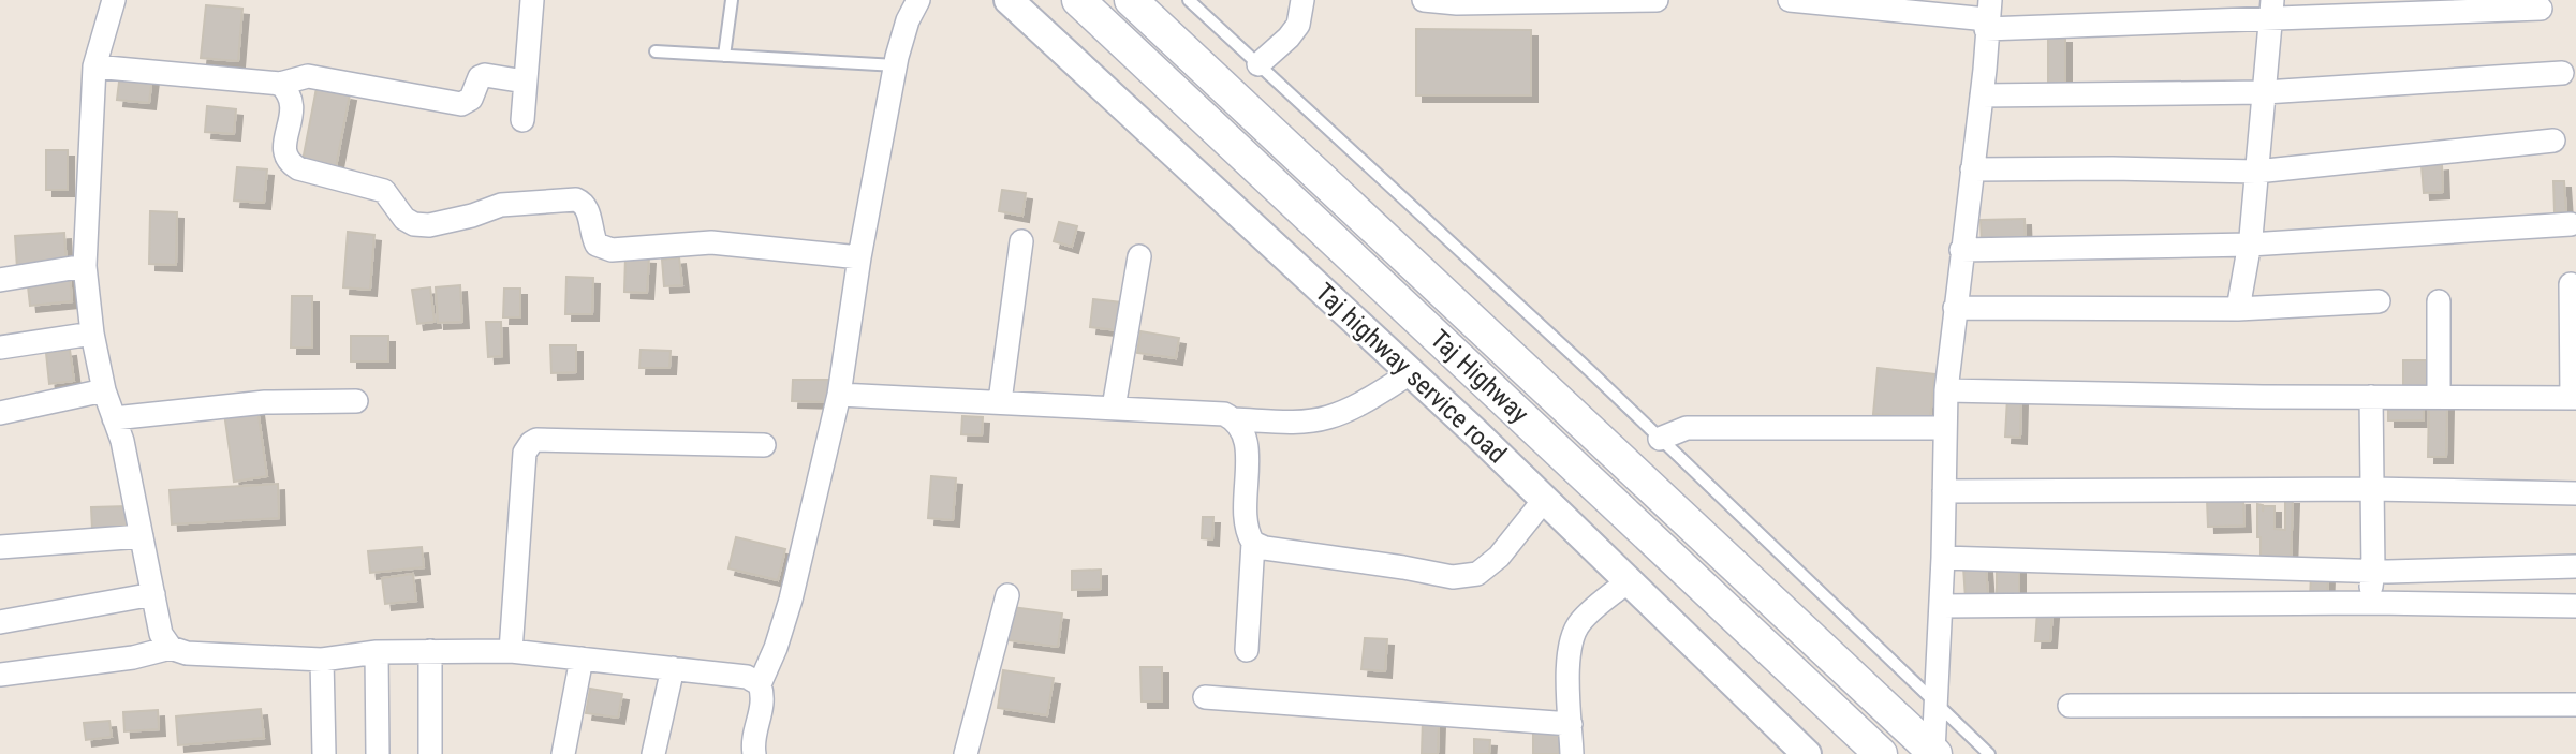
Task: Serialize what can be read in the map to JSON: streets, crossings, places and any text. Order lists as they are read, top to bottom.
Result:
{
  "streets": {
    "main road": ["Taj Highway"],
    "street": ["Taj highway service road"]
  }
}
